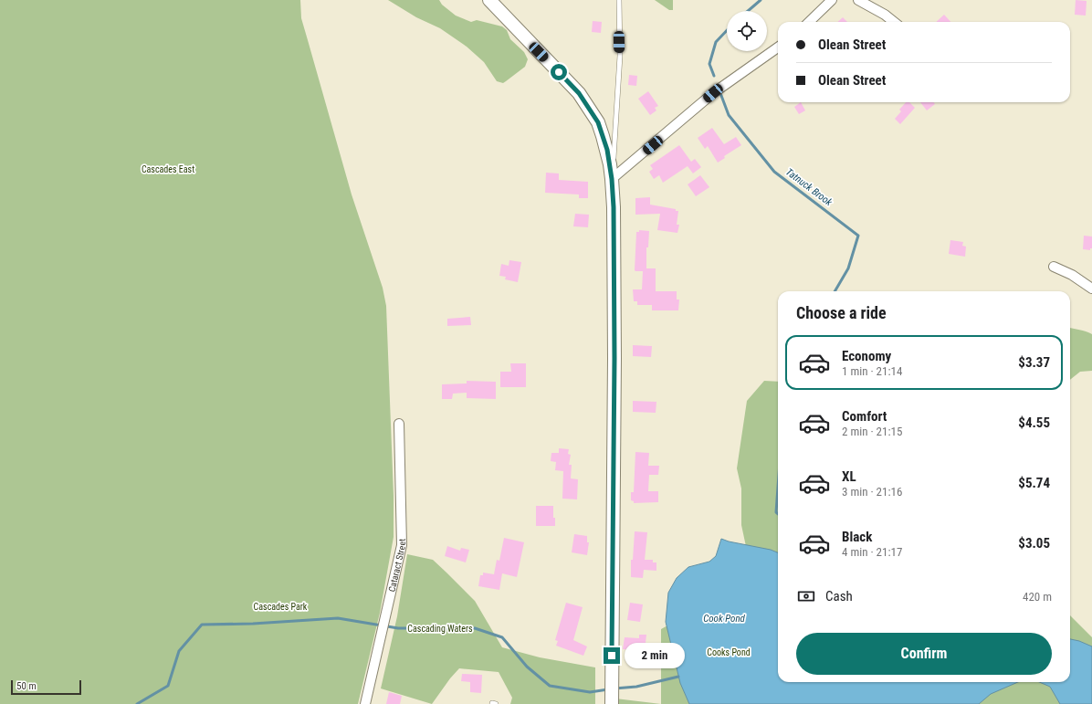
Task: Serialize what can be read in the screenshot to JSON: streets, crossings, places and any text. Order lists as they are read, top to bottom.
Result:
{
  "streets": {
    "street": ["Cataract Street"]
  },
  "water": ["Tatnuck Brook", "Cook Pond"],
  "parks": [
    "Cascades East",
    "Cascades Park",
    "Cascading Waters",
    "Cooks Pond"
  ],
  "scale_bar": "50 m",
  "page": {
    "banner": ["Olean Street", "Olean Street"],
    "heading": "Choose a ride",
    "list": [
      {
        "name": "Economy",
        "note": "1 min · 21:14",
        "value": "$3.37"
      },
      {
        "name": "Comfort",
        "note": "2 min · 21:15",
        "value": "$4.55"
      },
      {
        "name": "XL",
        "note": "3 min · 21:16",
        "value": "$5.74"
      },
      {
        "name": "Black",
        "note": "4 min · 21:17",
        "value": "$3.05"
      }
    ],
    "pay": ["Cash", "420 m"],
    "buttons": "Confirm",
    "bubble": "2 min",
    "scale": "50 m"
  }
}
